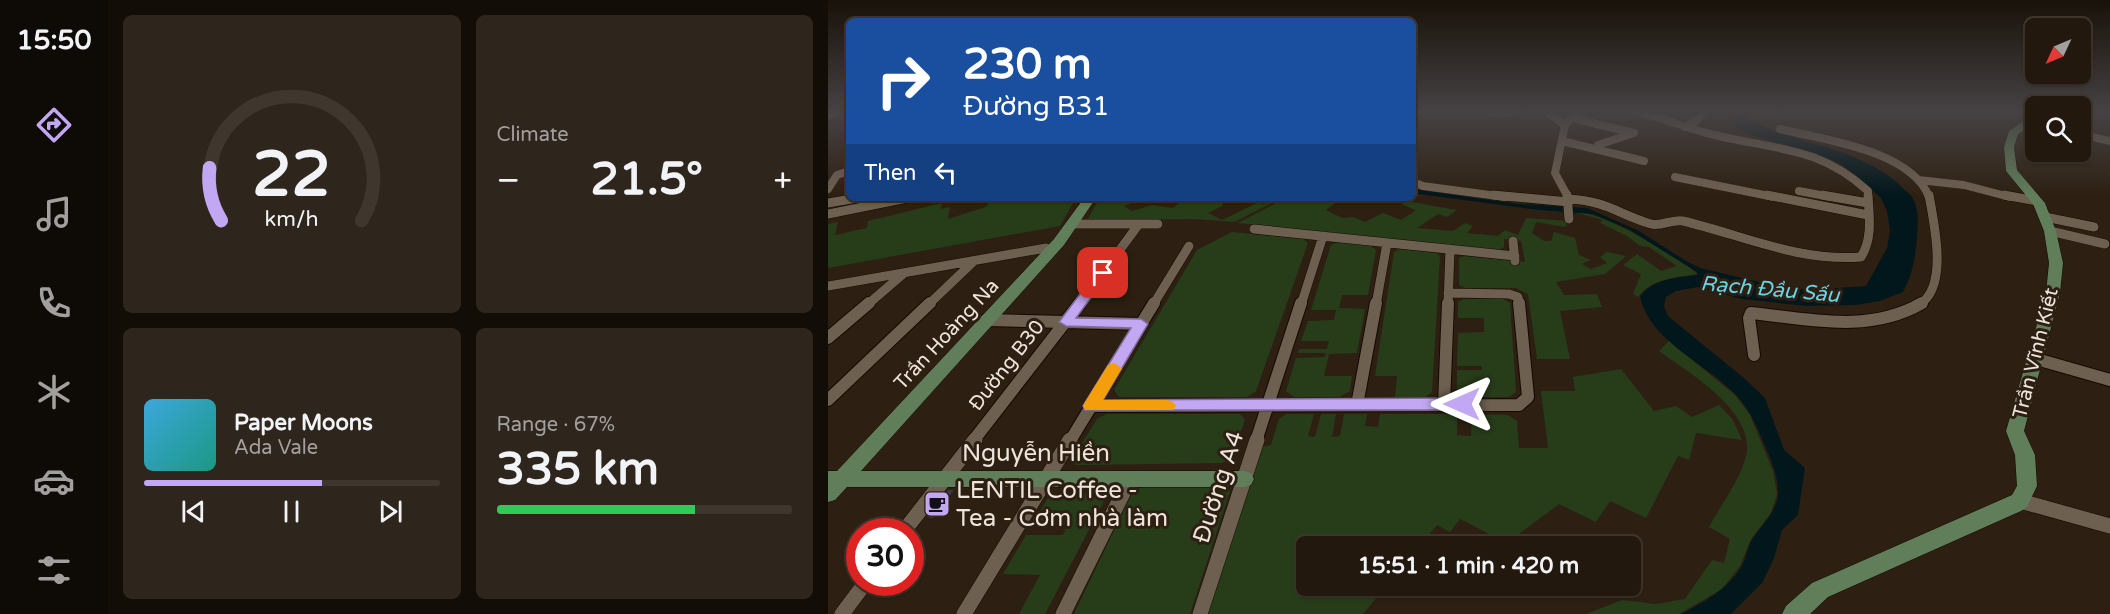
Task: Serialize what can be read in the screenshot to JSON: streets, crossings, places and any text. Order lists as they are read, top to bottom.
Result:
{
  "streets": {
    "street": [
      "Trần Hoàng Na",
      "Trần Vĩnh Kiết",
      "Đường B30",
      "Nguyễn Hiền",
      "Đường A4"
    ]
  },
  "crossings": [
    ["Trần Hoàng Na", "Nguyễn Hiền"],
    ["Đường B30", "Nguyễn Hiền"],
    ["Nguyễn Hiền", "Đường A4"]
  ],
  "water": ["Rạch Đầu Sấu"],
  "places": {
    "cafe": ["LENTIL Coffee - Tea - Cơm nhà làm"]
  },
  "north": "bottom left",
  "page": {
    "tabs": "15:50",
    "tile": [
      "Climate",
      ["Range · 67%", "335 km"]
    ],
    "turn": ["230 m", "Đường B31"],
    "then": "Then",
    "heat": ["−", "21.5°", "+"],
    "song": ["Paper Moons", "Ada Vale"],
    "limit": "30",
    "trip": "15:51 · 1 min · 420 m",
    "gauge": ["22", "km/h"]
  }
}
